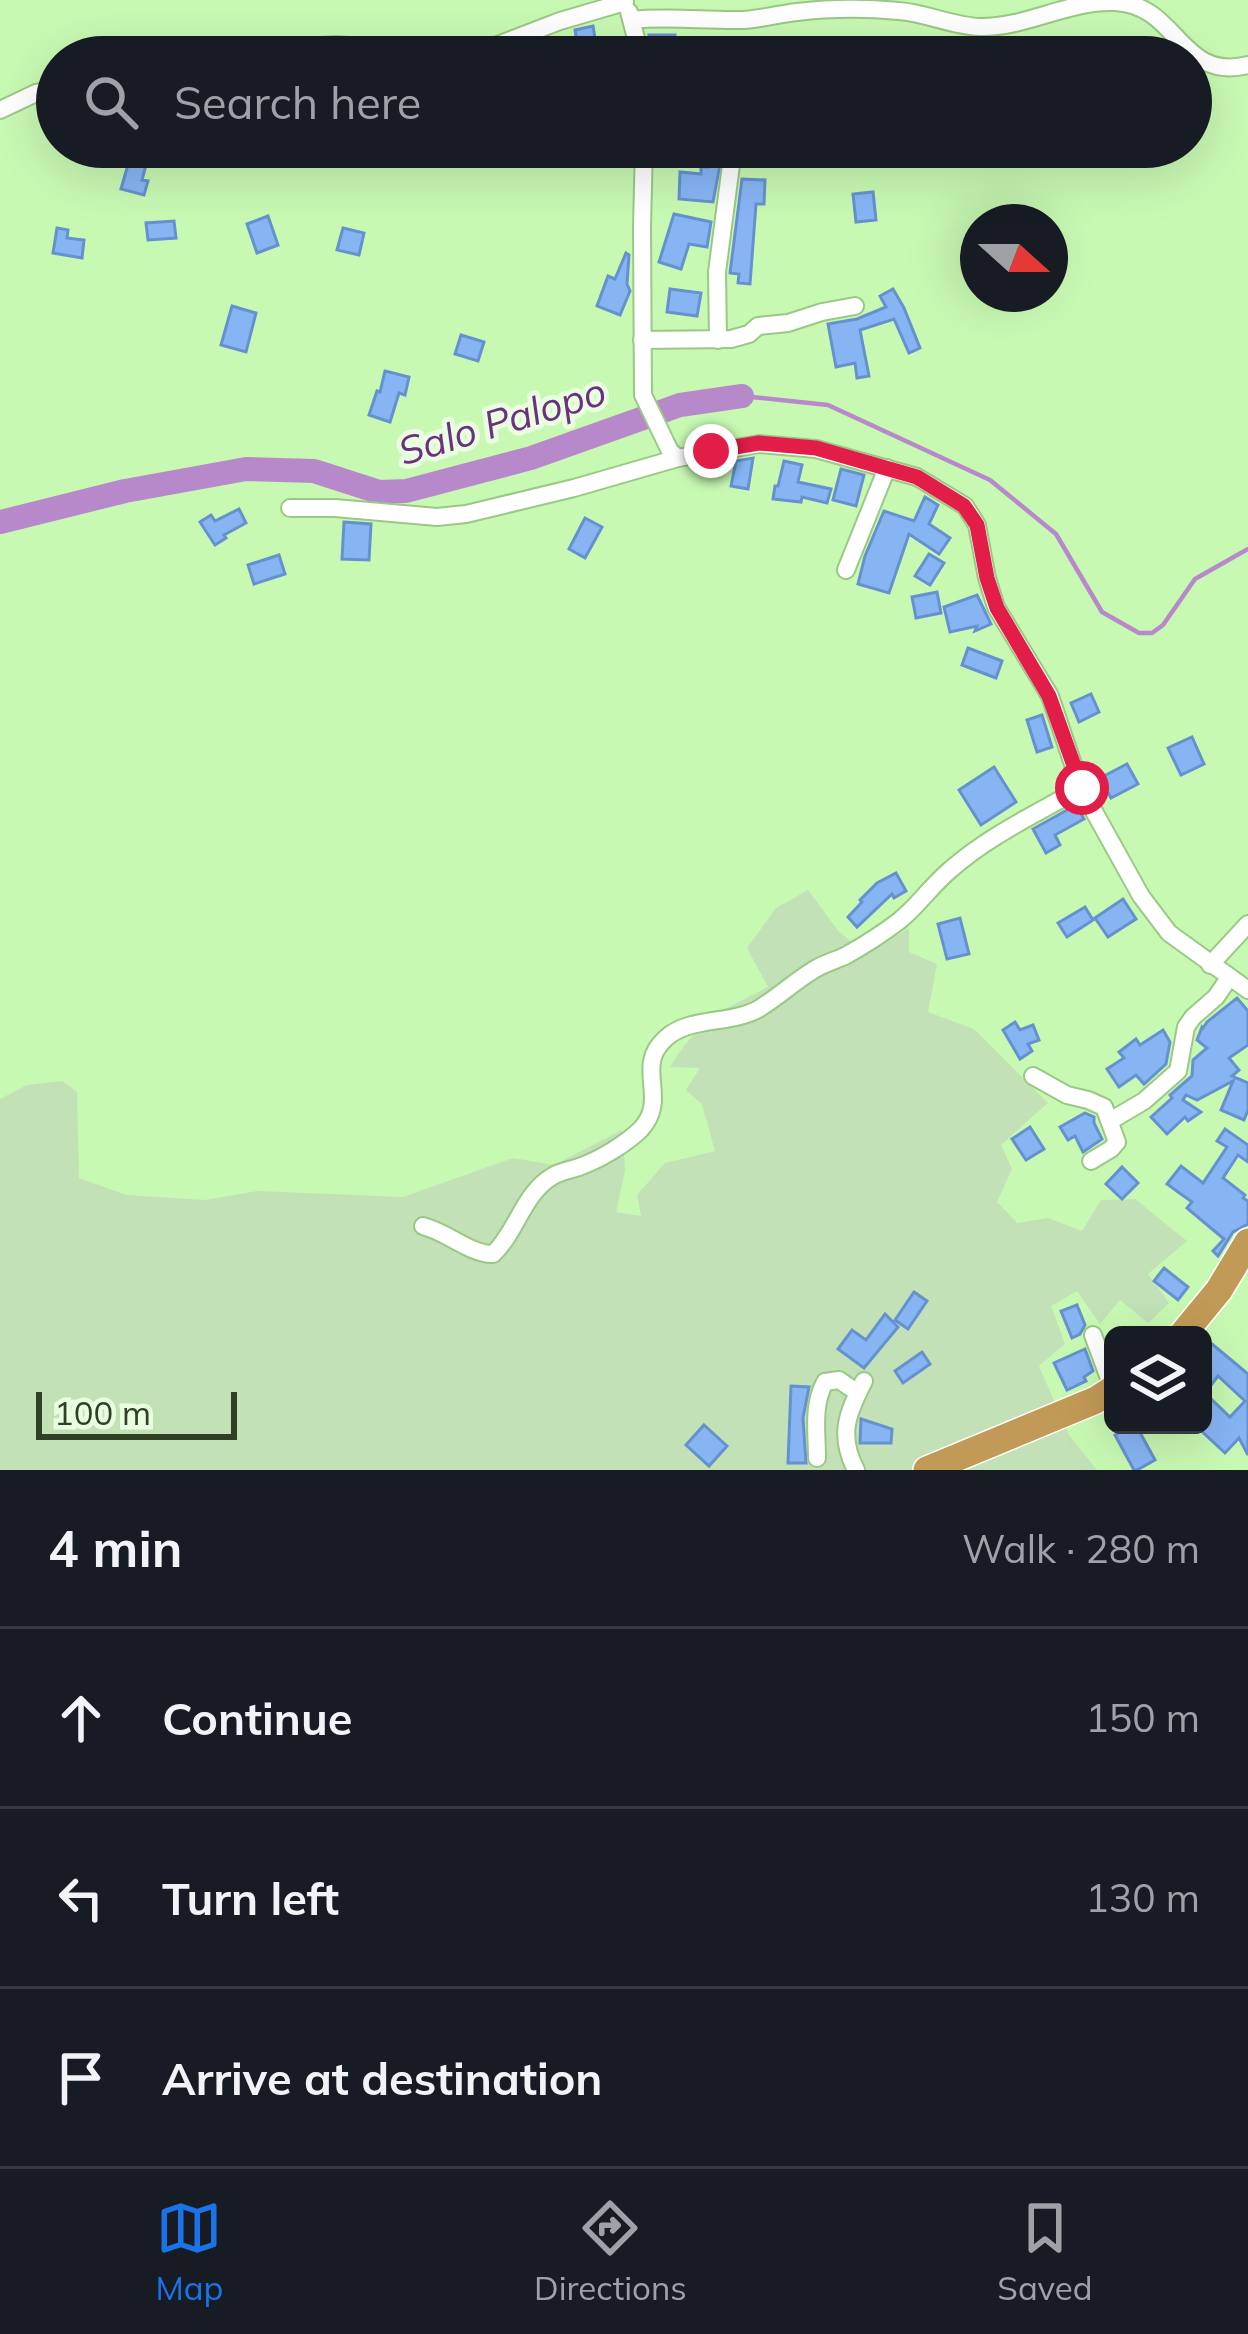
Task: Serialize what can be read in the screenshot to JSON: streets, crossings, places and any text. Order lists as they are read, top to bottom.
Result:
{
  "water": ["Salo Palopo"],
  "scale_bar": "100 m",
  "north": "right",
  "page": {
    "search": "Search here",
    "scale": "100 m",
    "heading": ["4 min", "Walk · 280 m"],
    "list": [
      ["Continue", "150 m"],
      ["Turn left", "130 m"],
      "Arrive at destination"
    ],
    "nav": ["Map", "Directions", "Saved"]
  }
}
